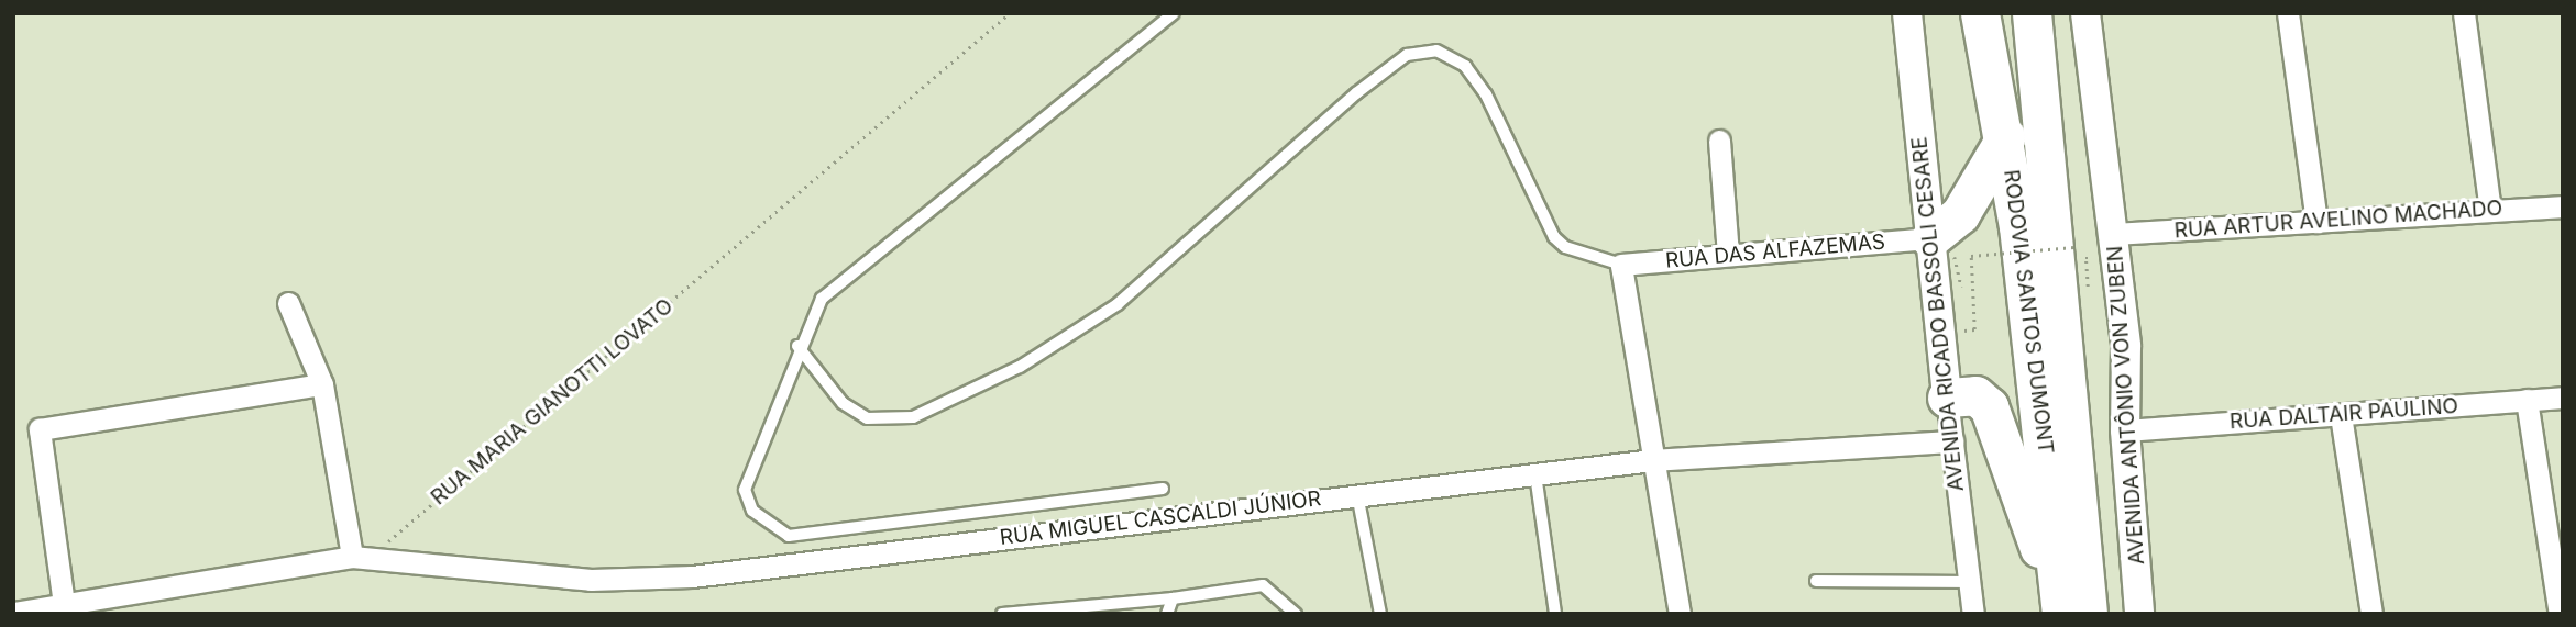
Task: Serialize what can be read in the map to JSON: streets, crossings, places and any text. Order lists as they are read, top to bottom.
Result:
{
  "streets": {
    "highway": ["RODOVIA SANTOS DUMONT"],
    "street": [
      "RUA ARTUR AVELINO MACHADO",
      "RUA DAS ALFAZEMAS",
      "AVENIDA RICADO BASSOLI CESARE",
      "AVENIDA ANTÔNIO VON ZUBEN",
      "RUA DALTAIR PAULINO",
      "RUA MIGUEL CASCALDI JÚNIOR"
    ],
    "path": ["RUA MARIA GIANOTTI LOVATO"]
  },
  "crossings": [
    ["RUA ARTUR AVELINO MACHADO", "AVENIDA ANTÔNIO VON ZUBEN"],
    ["RUA DAS ALFAZEMAS", "AVENIDA RICADO BASSOLI CESARE"],
    ["AVENIDA RICADO BASSOLI CESARE", "RUA MIGUEL CASCALDI JÚNIOR"],
    ["RUA MARIA GIANOTTI LOVATO", "RUA MIGUEL CASCALDI JÚNIOR"],
    ["AVENIDA ANTÔNIO VON ZUBEN", "RUA DALTAIR PAULINO"]
  ]
}
